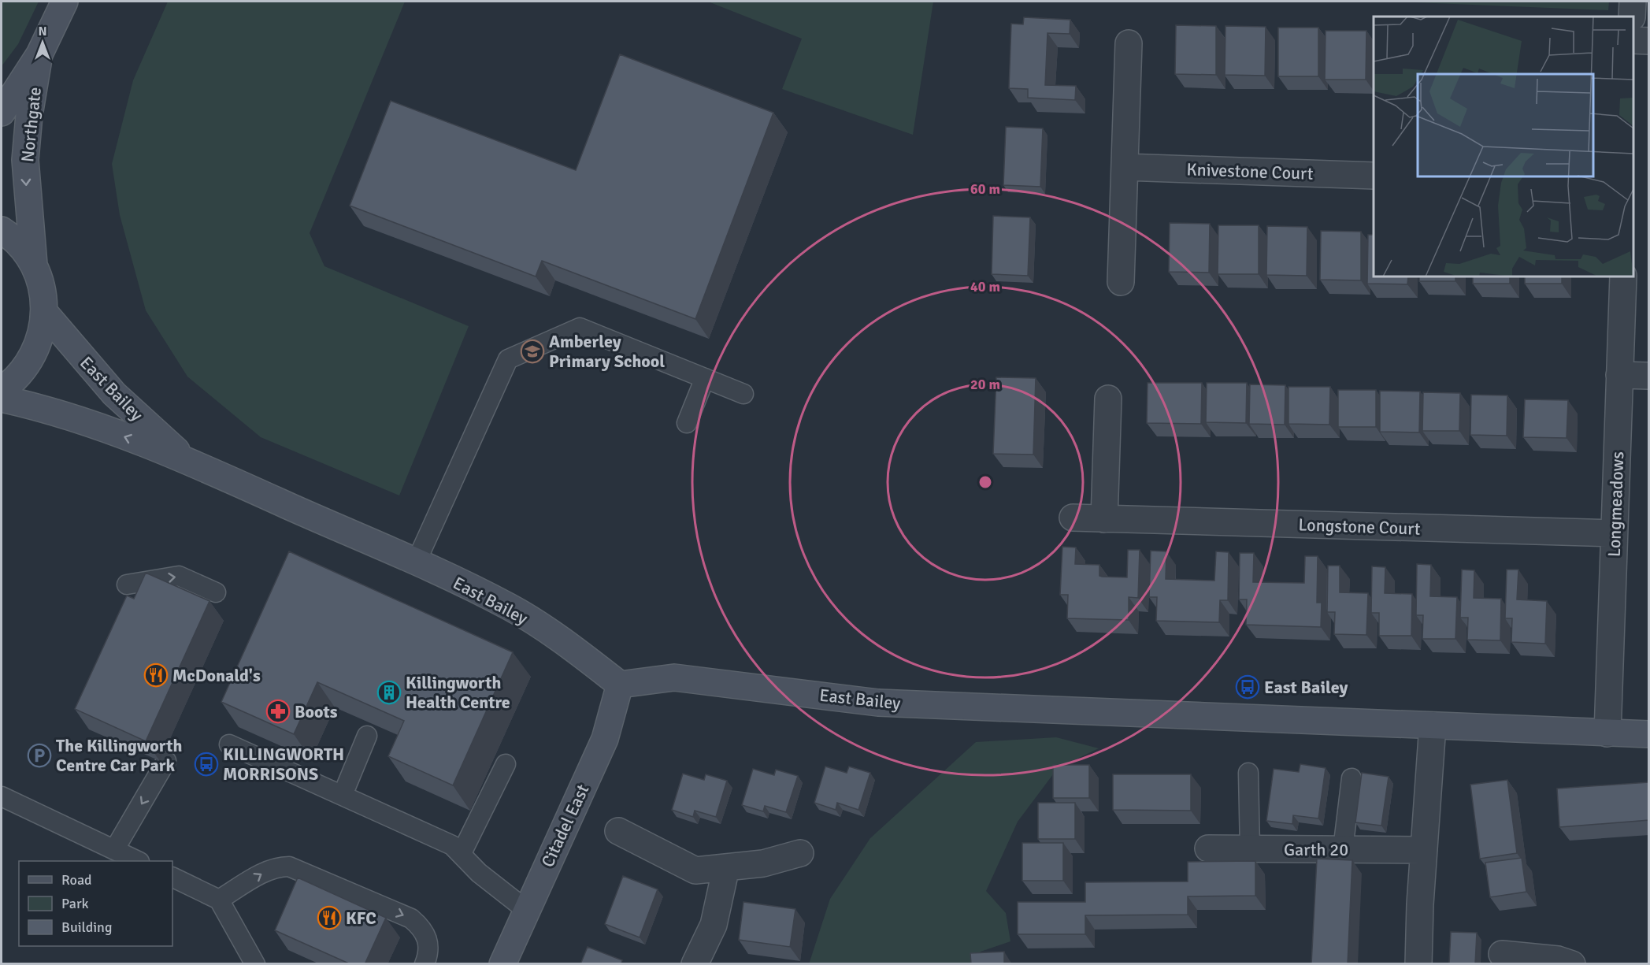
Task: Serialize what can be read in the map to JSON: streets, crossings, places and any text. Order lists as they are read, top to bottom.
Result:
{
  "streets": {
    "street": [
      "Northgate",
      "Knivestone Court",
      "East Bailey",
      "Longmeadows",
      "Longstone Court",
      "Citadel East",
      "Garth 20"
    ]
  },
  "crossings": [
    ["Northgate", "East Bailey"],
    ["East Bailey", "Longmeadows"],
    ["East Bailey", "Citadel East"],
    ["Longmeadows", "Longstone Court"]
  ],
  "one_way": ["Northgate"],
  "places": {
    "school or university": ["Amberley Primary School"],
    "restaurant": ["McDonald's", "KFC"],
    "bus stop": ["East Bailey", "KILLINGWORTH MORRISONS"],
    "building": ["Killingworth Health Centre"],
    "pharmacy": ["Boots"],
    "parking": ["The Killingworth Centre Car Park"]
  },
  "legend": ["Road", "Park", "Building"],
  "north": "top",
  "rings": ["60 m", "40 m", "20 m"]
}
